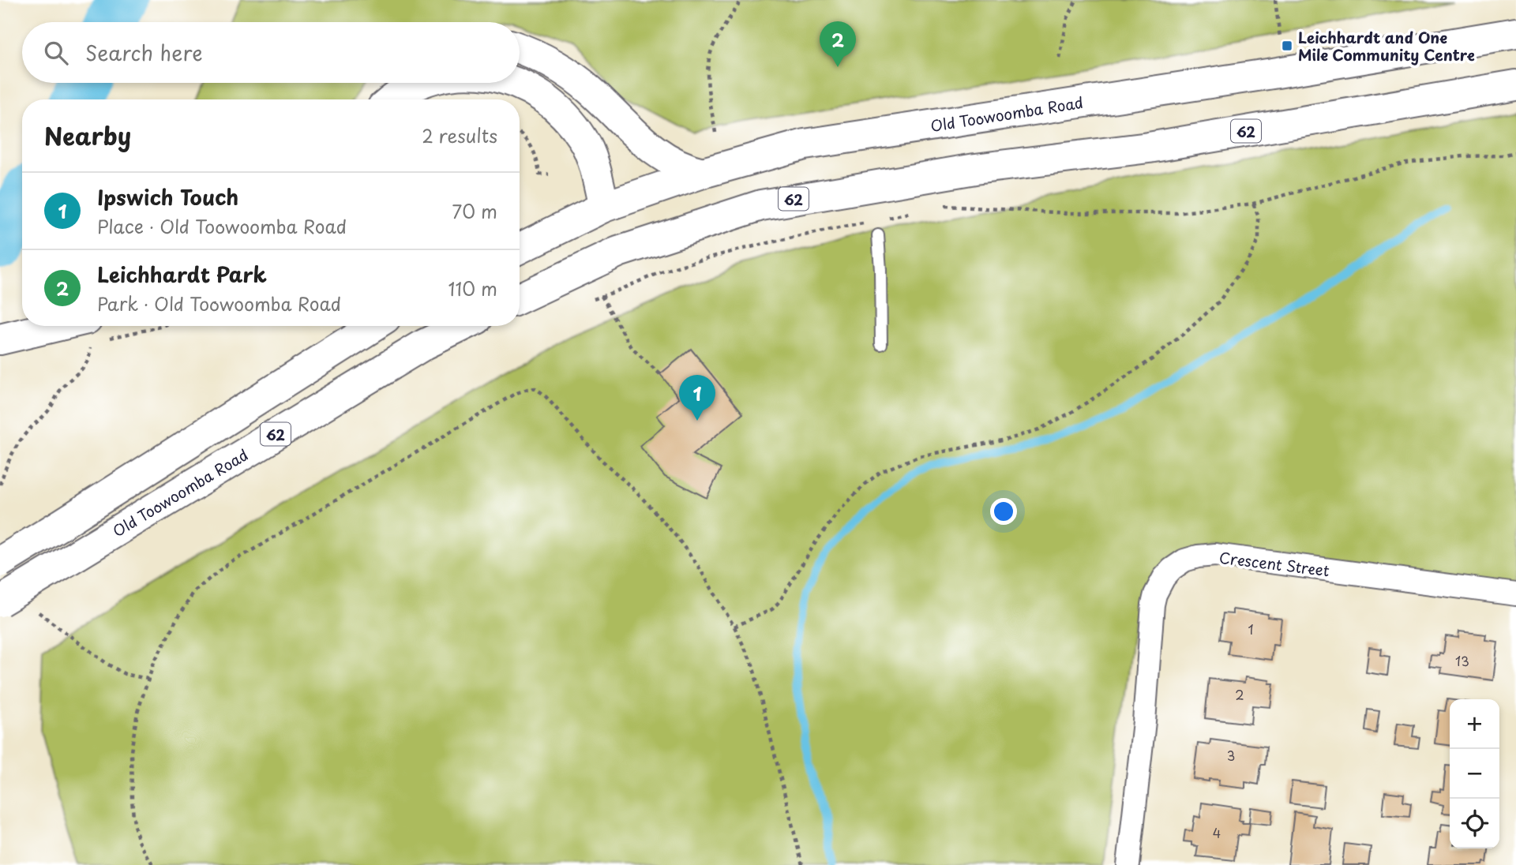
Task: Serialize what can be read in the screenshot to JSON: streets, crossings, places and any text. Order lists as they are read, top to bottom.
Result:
{
  "streets": {
    "main road": ["Old Toowoomba Road", "62"],
    "street": ["Crescent Street"]
  },
  "places": {
    "transit": ["Leichhardt and One Mile Community Centre"]
  },
  "house_numbers": [
    "1",
    "13",
    "2",
    "3",
    "4"
  ],
  "page": {
    "pins": ["2", "1"],
    "search": "Search here",
    "heading": ["Nearby", "2 results"],
    "list": [
      {
        "mark": "1",
        "name": "Ipswich Touch",
        "note": "Place · Old Toowoomba Road",
        "value": "70 m"
      },
      {
        "mark": "2",
        "name": "Leichhardt Park",
        "note": "Park · Old Toowoomba Road",
        "value": "110 m"
      }
    ],
    "map_buttons": ["+", "−"]
  }
}
